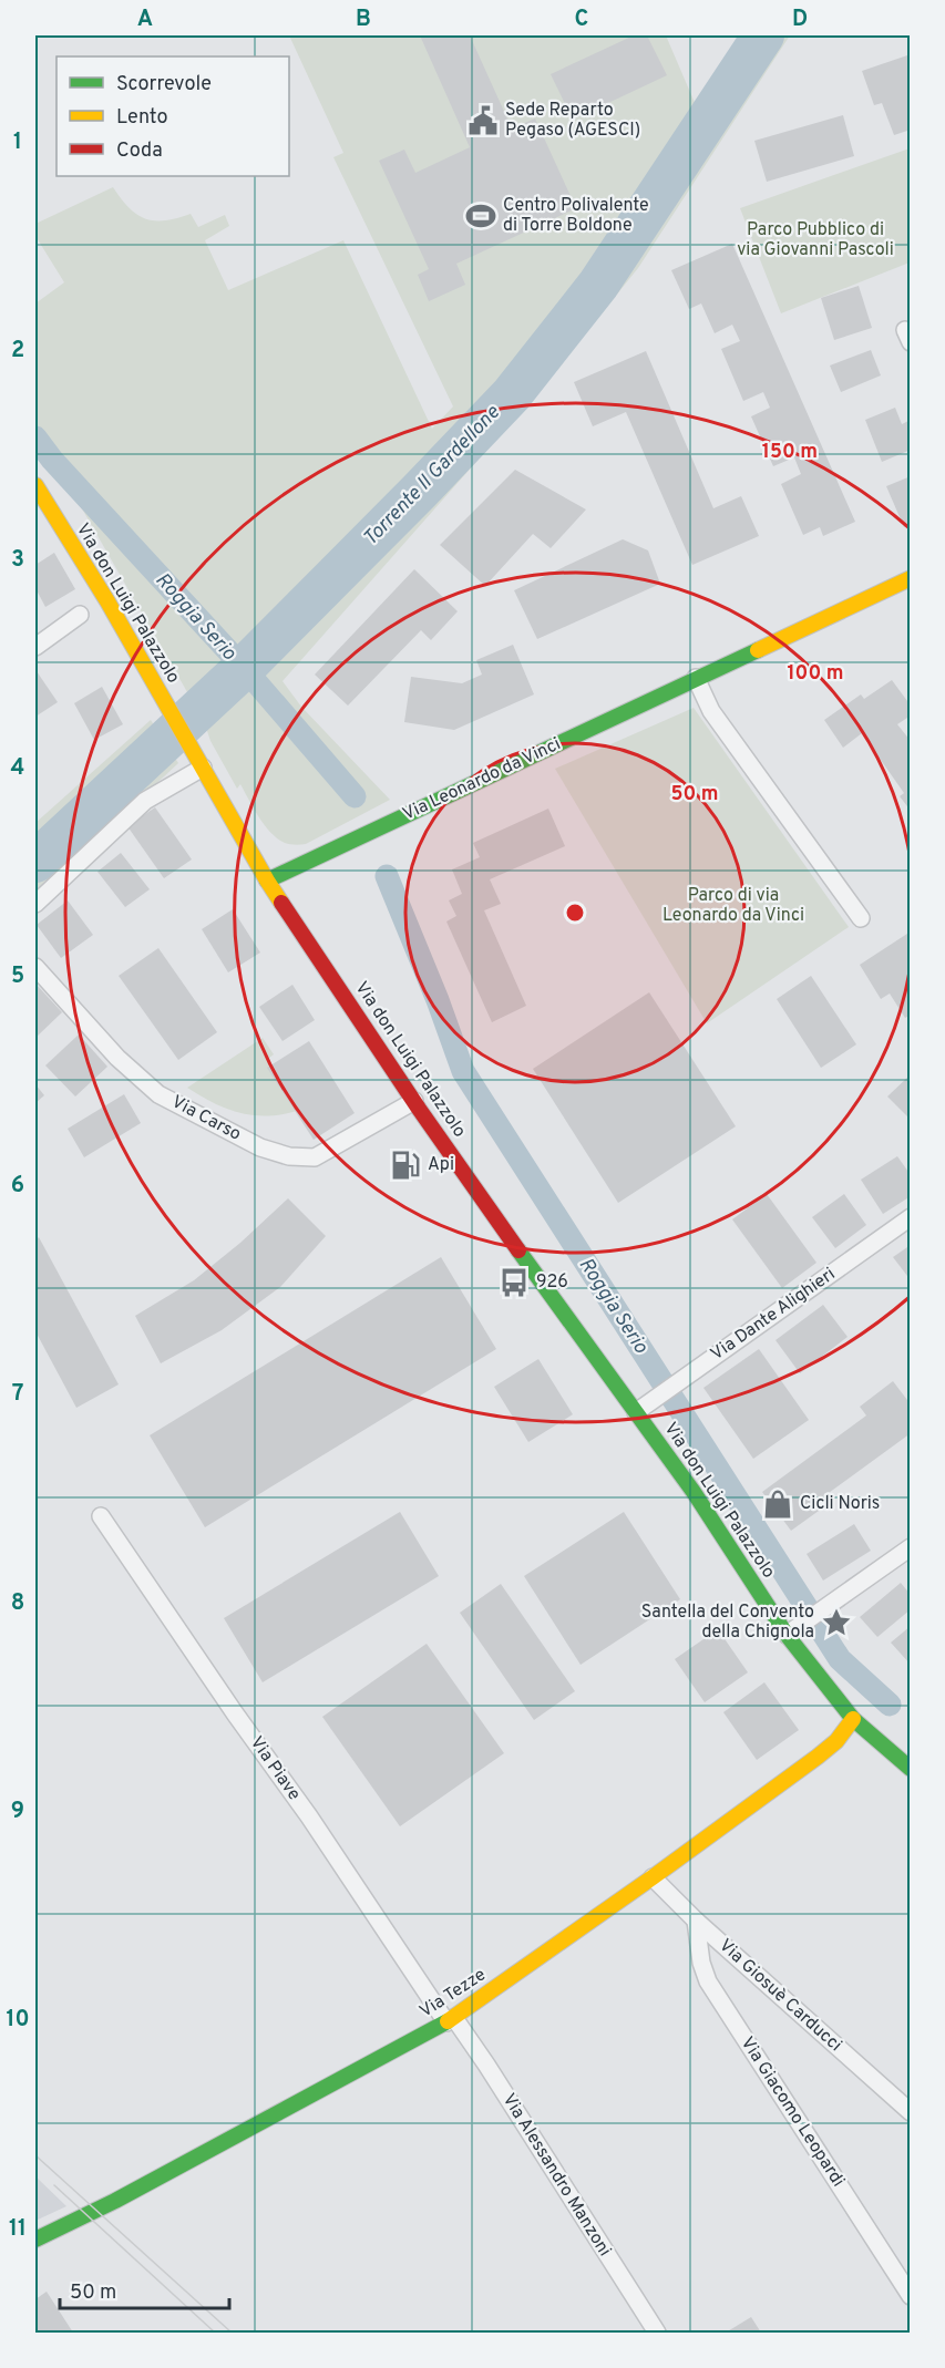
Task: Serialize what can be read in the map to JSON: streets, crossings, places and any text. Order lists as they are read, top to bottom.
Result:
{
  "streets": {
    "street": [
      "Via don Luigi Palazzolo",
      "Via Leonardo da Vinci",
      "Via Carso",
      "Via Dante Alighieri",
      "Via Piave",
      "Via Tezze",
      "Via Giosuè Carducci",
      "Via Giacomo Leopardi",
      "Via Alessandro Manzoni"
    ]
  },
  "crossings": [
    ["Via don Luigi Palazzolo", "Via Leonardo da Vinci"],
    ["Via don Luigi Palazzolo", "Via Carso"],
    ["Via don Luigi Palazzolo", "Via Dante Alighieri"],
    ["Via don Luigi Palazzolo", "Via Tezze"],
    ["Via Piave", "Via Tezze"],
    ["Via Piave", "Via Alessandro Manzoni"],
    ["Via Tezze", "Via Giosuè Carducci"],
    ["Via Tezze", "Via Alessandro Manzoni"],
    ["Via Giosuè Carducci", "Via Giacomo Leopardi"]
  ],
  "water": ["Torrente Il Gardellone", "Roggia Serio"],
  "parks": ["Parco Pubblico di via Giovanni Pascoli", "Parco di via Leonardo da Vinci"],
  "places": {
    "public building": ["Sede Reparto Pegaso (AGESCI)"],
    "sports": ["Centro Polivalente di Torre Boldone"],
    "fuel station": ["Api"],
    "bus stop": ["926"],
    "shop": ["Cicli Noris"],
    "place": ["Santella del Convento della Chignola"]
  },
  "legend": ["Scorrevole", "Lento", "Coda"],
  "scale_bar": "50 m",
  "grid": {
    "columns": [
      "A",
      "B",
      "C",
      "D"
    ],
    "rows": [
      "1",
      "2",
      "3",
      "4",
      "5",
      "6",
      "7",
      "8",
      "9",
      "10",
      "11"
    ]
  },
  "rings": ["150 m", "100 m", "50 m"]
}
